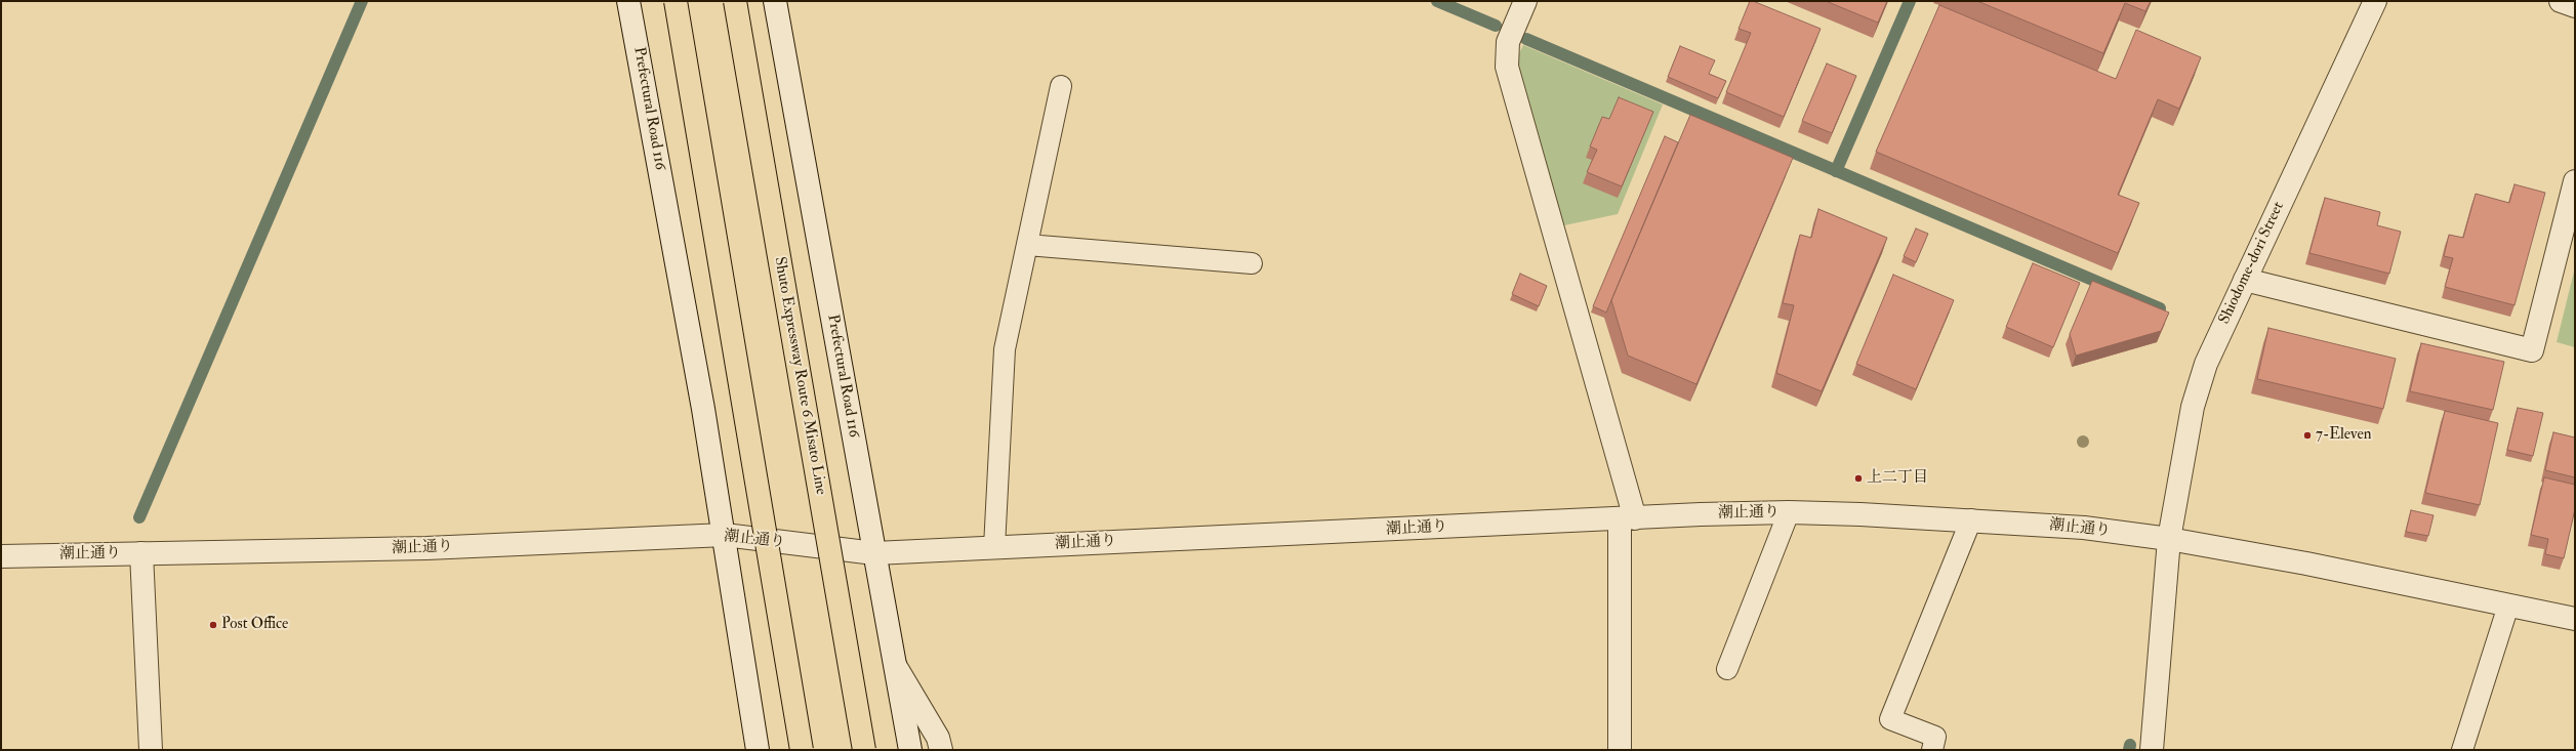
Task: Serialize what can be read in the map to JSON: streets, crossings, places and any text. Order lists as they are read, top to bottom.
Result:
{
  "streets": {
    "highway": ["Shuto Expressway Route 6 Misato Line"],
    "street": ["Prefectural Road 116", "Shiodome-dori Street", "潮止通り"]
  },
  "crossings": [
    ["Prefectural Road 116", "潮止通り"],
    ["Shiodome-dori Street", "潮止通り"]
  ],
  "places": ["7-Eleven", "上二丁目", "Post Office"]
}
